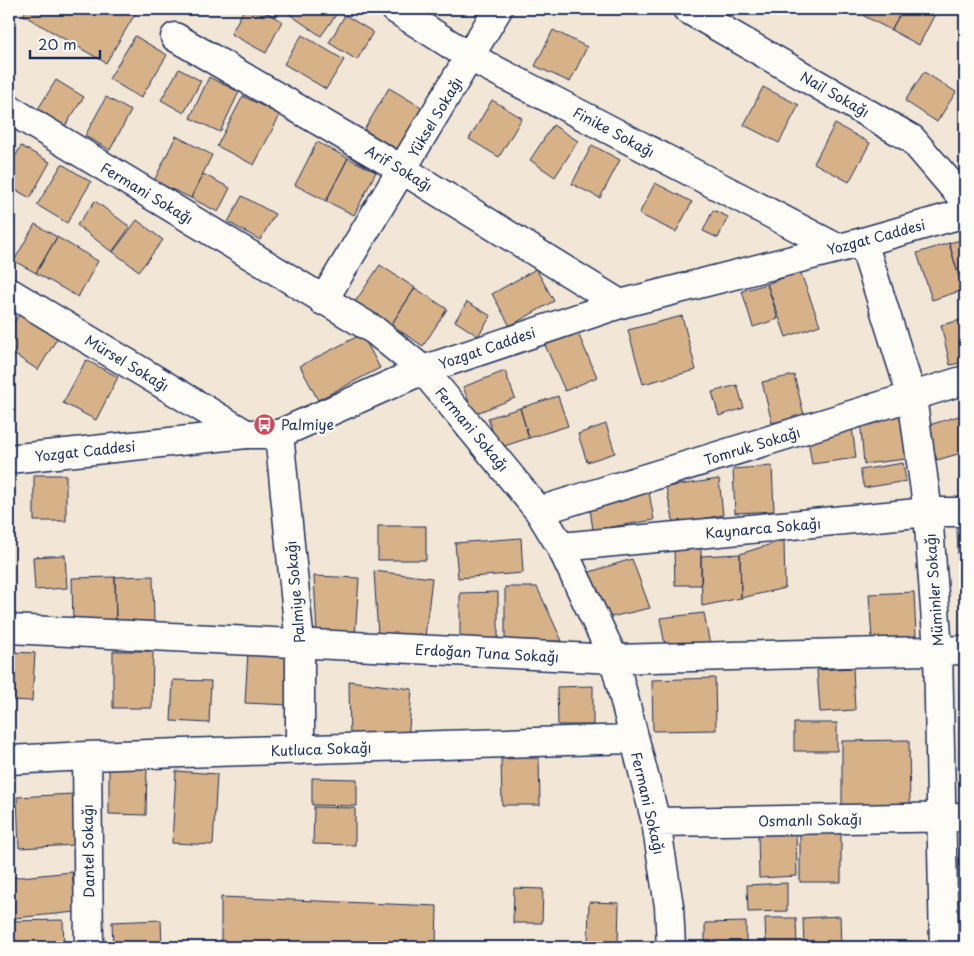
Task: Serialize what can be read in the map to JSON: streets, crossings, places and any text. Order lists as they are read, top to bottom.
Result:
{
  "streets": {
    "street": [
      "Nail Sokağı",
      "Yüksel Sokağı",
      "Finike Sokağı",
      "Arif Sokağı",
      "Fermani Sokağı",
      "Yozgat Caddesi",
      "Mürsel Sokağı",
      "Tomruk Sokağı",
      "Kaynarca Sokağı",
      "Müminler Sokağı",
      "Palmiye Sokağı",
      "Erdoğan Tuna Sokağı",
      "Kutluca Sokağı",
      "Osmanlı Sokağı",
      "Dantel Sokağı"
    ]
  },
  "crossings": [
    ["Yüksel Sokağı", "Finike Sokağı"],
    ["Yüksel Sokağı", "Arif Sokağı"],
    ["Yüksel Sokağı", "Fermani Sokağı"],
    ["Finike Sokağı", "Yozgat Caddesi"],
    ["Finike Sokağı", "Müminler Sokağı"],
    ["Arif Sokağı", "Yozgat Caddesi"],
    ["Fermani Sokağı", "Yozgat Caddesi"],
    ["Fermani Sokağı", "Tomruk Sokağı"],
    ["Fermani Sokağı", "Kaynarca Sokağı"],
    ["Fermani Sokağı", "Erdoğan Tuna Sokağı"],
    ["Fermani Sokağı", "Kutluca Sokağı"],
    ["Fermani Sokağı", "Osmanlı Sokağı"],
    ["Yozgat Caddesi", "Mürsel Sokağı"],
    ["Yozgat Caddesi", "Müminler Sokağı"],
    ["Yozgat Caddesi", "Palmiye Sokağı"],
    ["Tomruk Sokağı", "Müminler Sokağı"],
    ["Kaynarca Sokağı", "Müminler Sokağı"],
    ["Müminler Sokağı", "Erdoğan Tuna Sokağı"],
    ["Müminler Sokağı", "Osmanlı Sokağı"],
    ["Palmiye Sokağı", "Erdoğan Tuna Sokağı"],
    ["Palmiye Sokağı", "Kutluca Sokağı"],
    ["Kutluca Sokağı", "Dantel Sokağı"]
  ],
  "places": {
    "bus stop": ["Palmiye"]
  },
  "scale_bar": "20 m"
}
